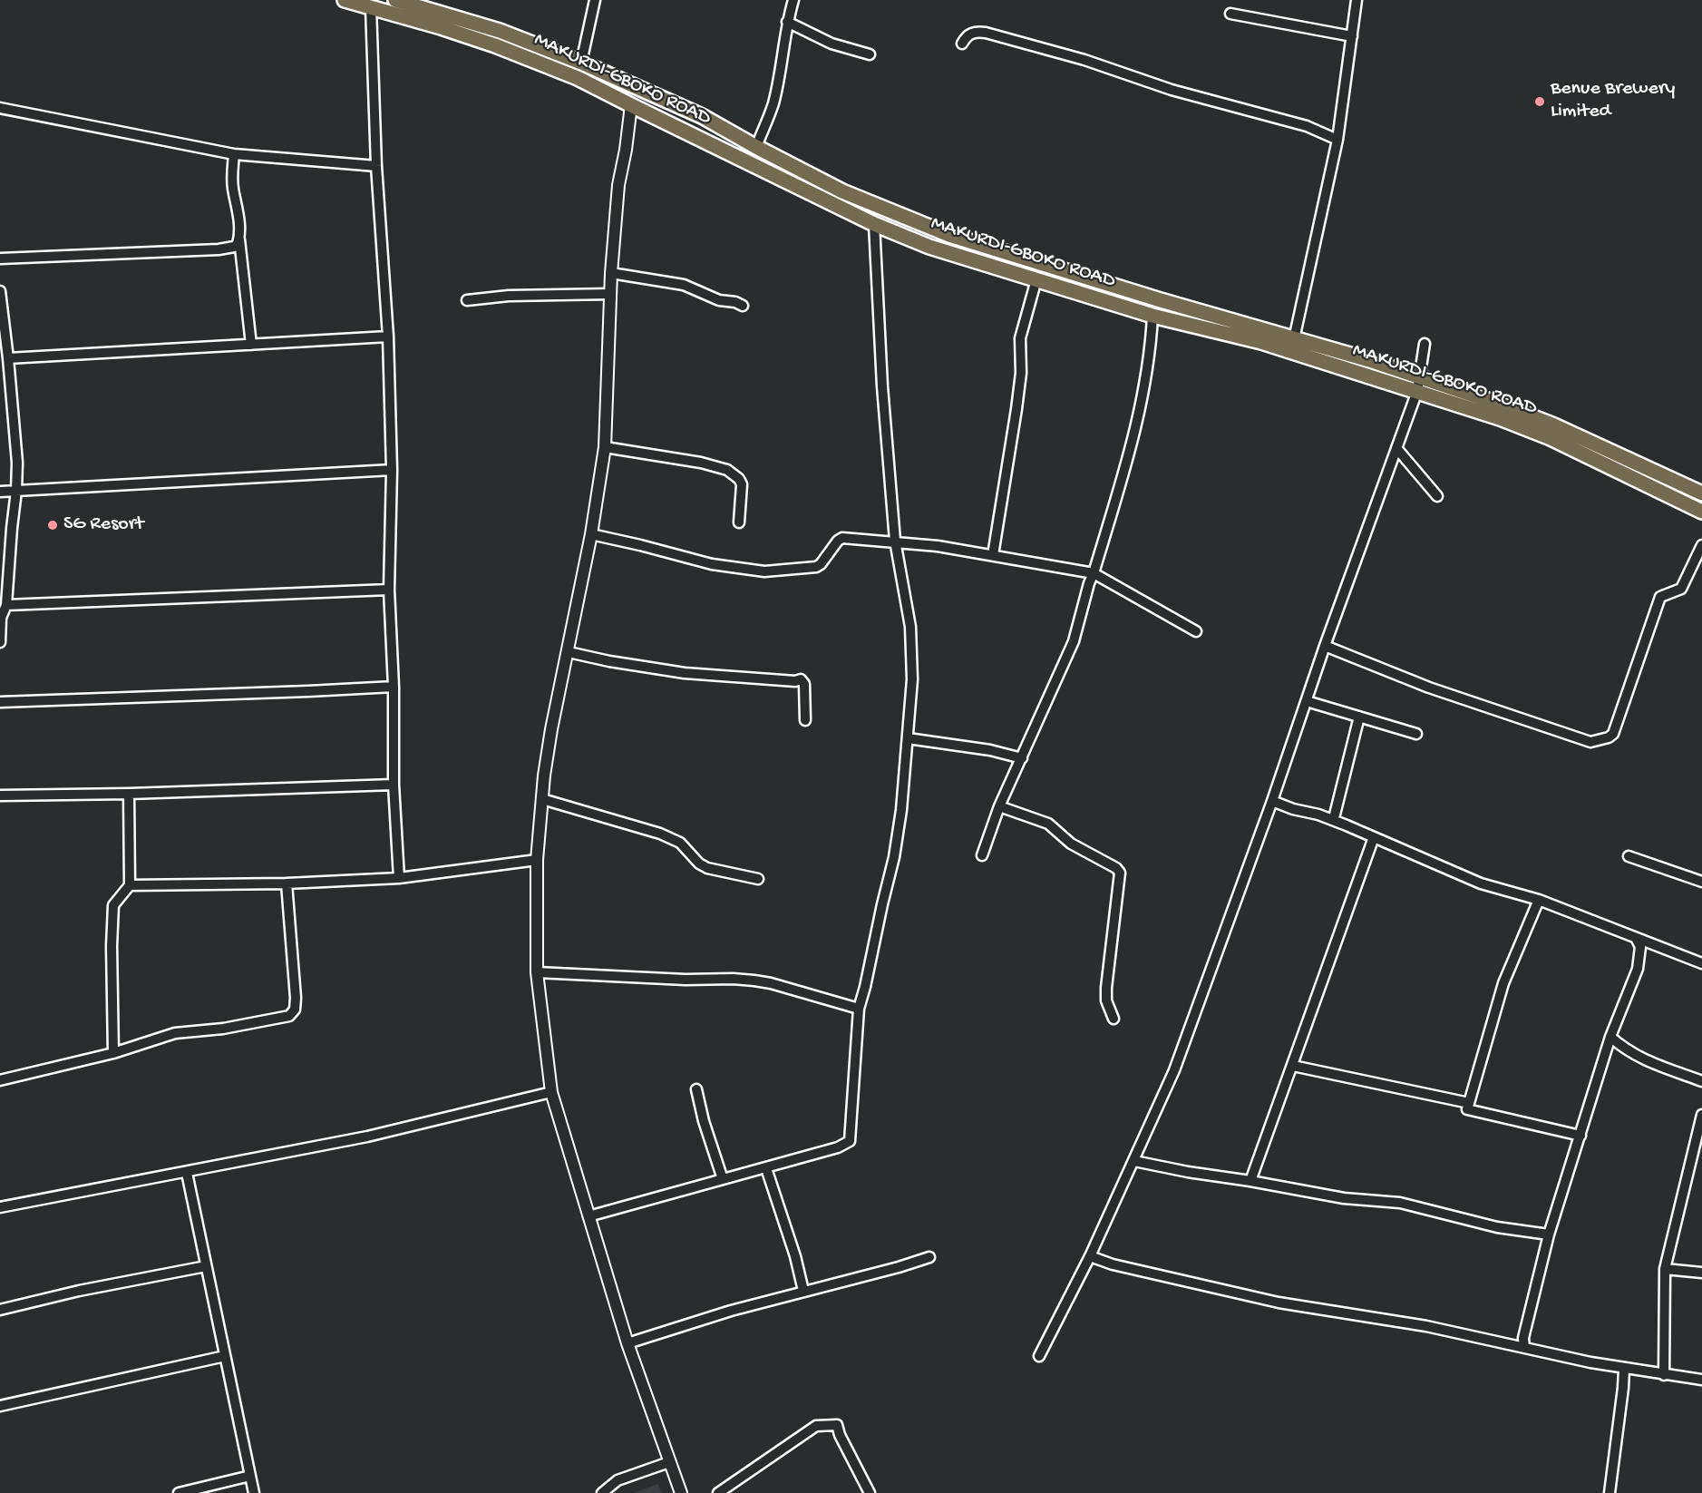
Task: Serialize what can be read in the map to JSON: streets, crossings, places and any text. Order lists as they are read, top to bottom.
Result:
{
  "streets": {
    "main road": ["MAKURDI-GBOKO ROAD"]
  },
  "places": ["Benue Brewery Limited", "SG Resort"]
}
